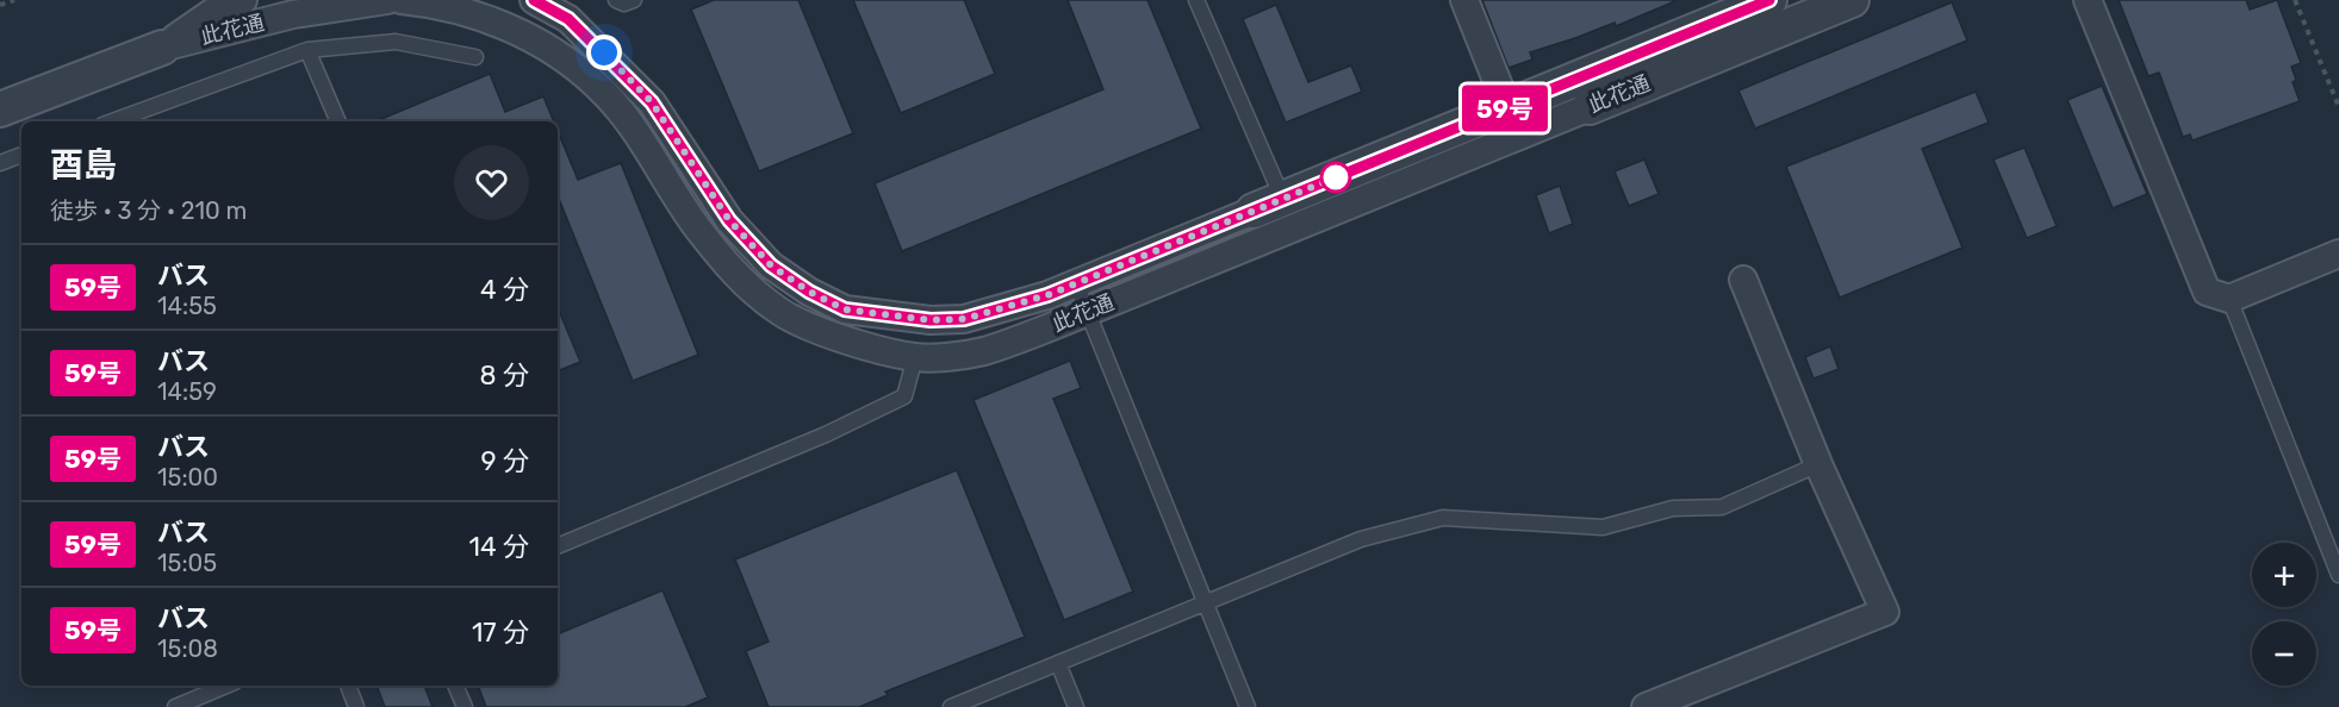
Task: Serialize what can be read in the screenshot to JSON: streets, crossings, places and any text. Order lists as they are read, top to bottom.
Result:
{
  "streets": {
    "street": ["此花通"]
  },
  "lines": ["bus line 59号"],
  "page": {
    "on_map": "59号",
    "heading": ["酉島", "徒歩 · 3 分 · 210 m"],
    "list": [
      {
        "mark": "59号",
        "name": "バス",
        "note": "14:55",
        "value": "4 分"
      },
      {
        "mark": "59号",
        "name": "バス",
        "note": "14:59",
        "value": "8 分"
      },
      {
        "mark": "59号",
        "name": "バス",
        "note": "15:00",
        "value": "9 分"
      },
      {
        "mark": "59号",
        "name": "バス",
        "note": "15:05",
        "value": "14 分"
      },
      {
        "mark": "59号",
        "name": "バス",
        "note": "15:08",
        "value": "17 分"
      }
    ],
    "map_buttons": ["+", "−"]
  }
}
